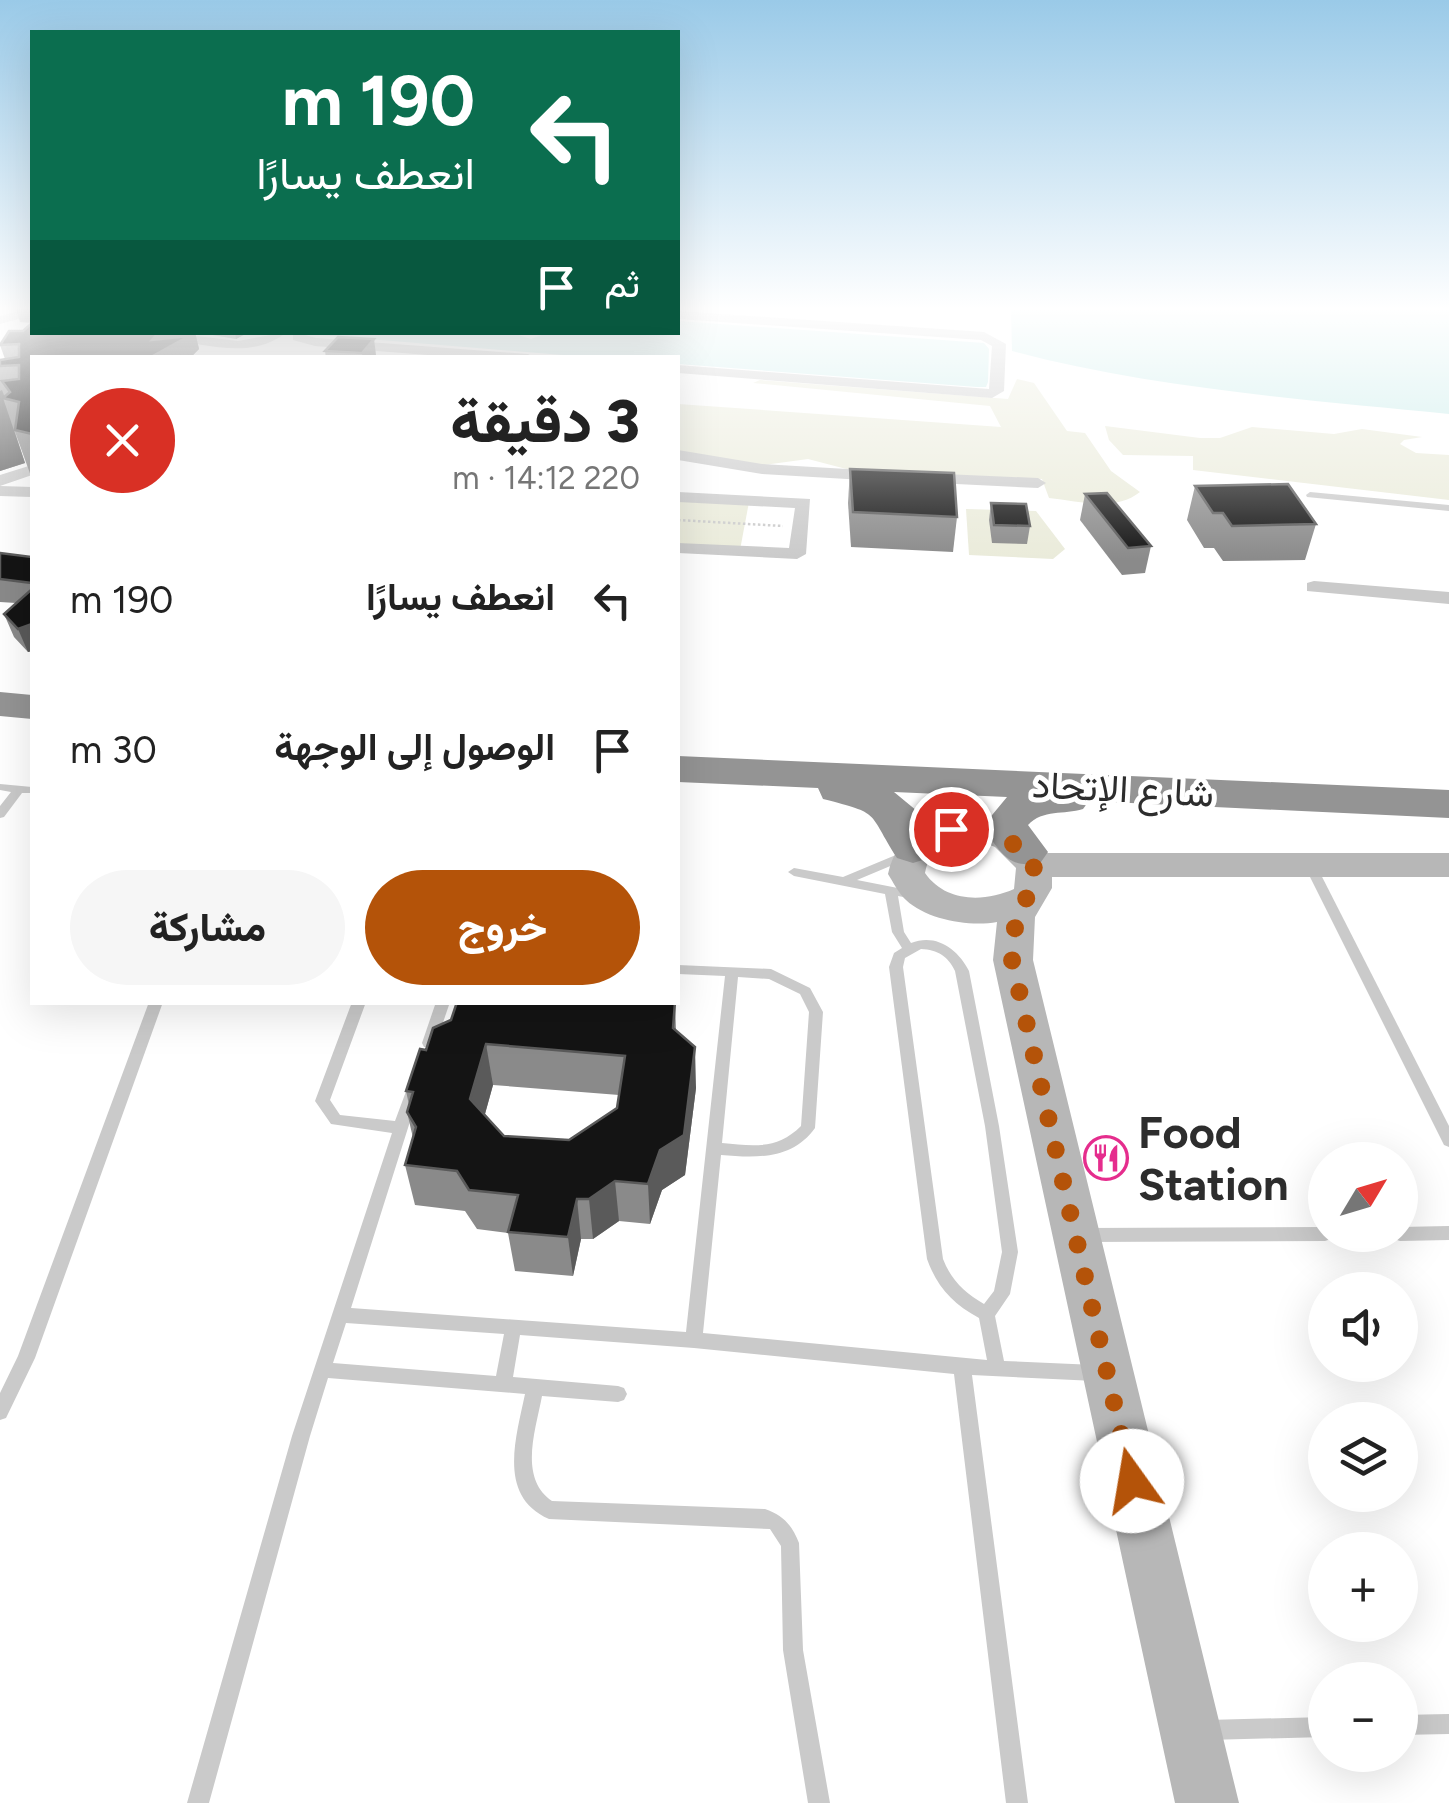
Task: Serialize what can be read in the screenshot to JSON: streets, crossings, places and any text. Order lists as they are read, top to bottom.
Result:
{
  "streets": {
    "highway": ["شارع الإتحاد"]
  },
  "places": {
    "restaurant": ["Food Station"]
  },
  "north": "top right",
  "page": {
    "turn": ["190 m", "انعطف يسارًا"],
    "then": "ثم",
    "heading": ["3 دقيقة", "220 m · 14:12"],
    "list": [
      {
        "name": "انعطف يسارًا",
        "value": "190 m"
      },
      {
        "name": "الوصول إلى الوجهة",
        "value": "30 m"
      }
    ],
    "buttons": ["خروج", "مشاركة"],
    "map_buttons": ["+", "−"]
  }
}
